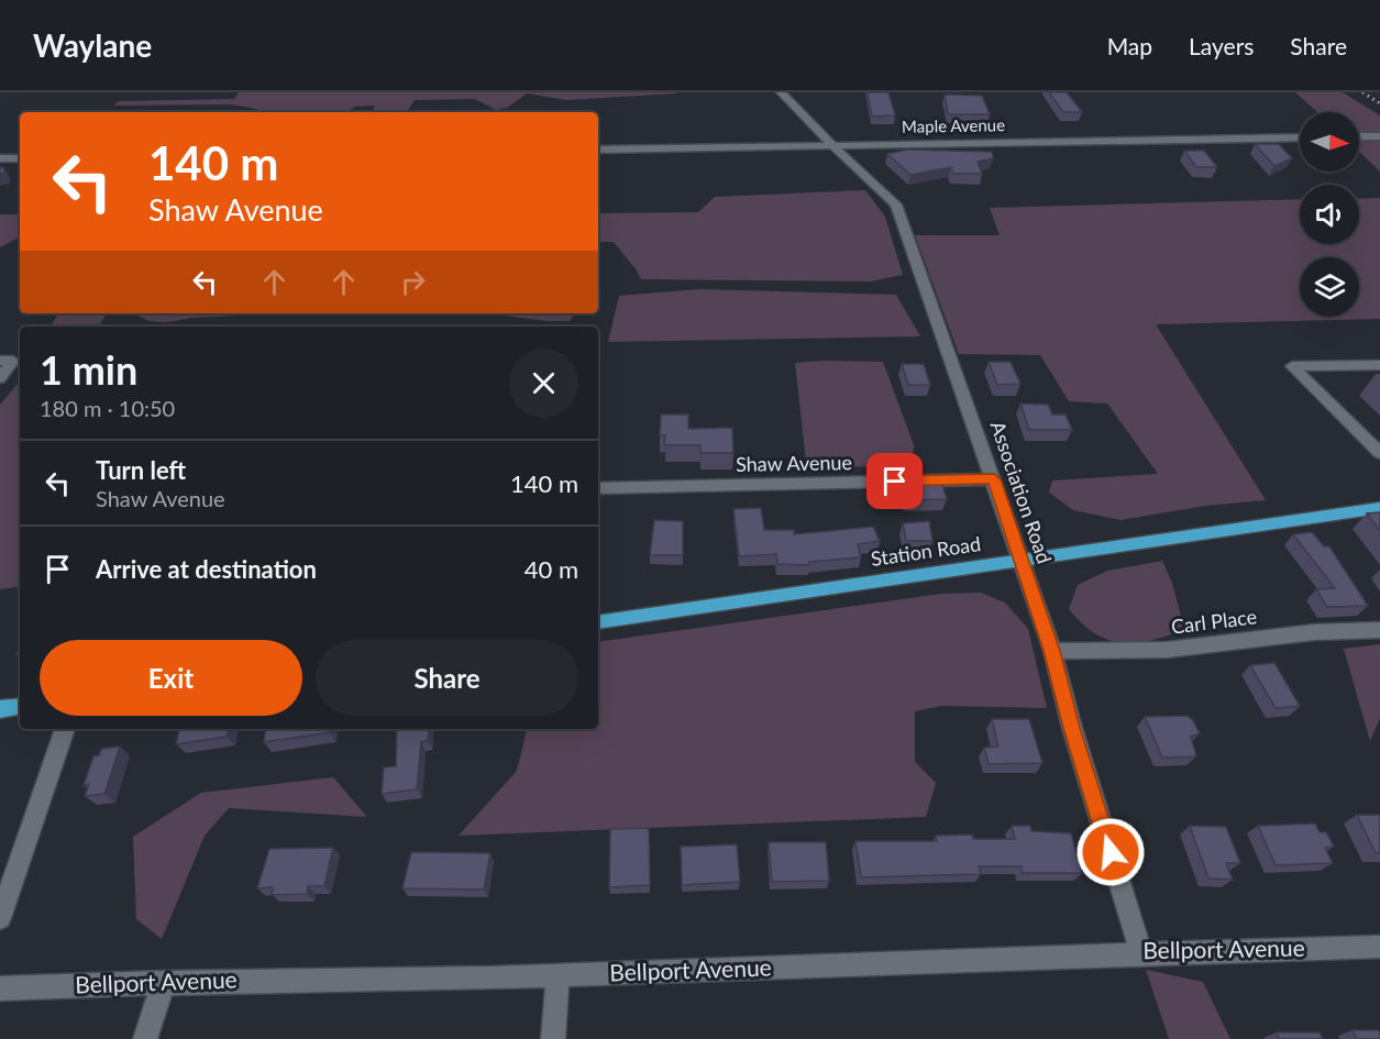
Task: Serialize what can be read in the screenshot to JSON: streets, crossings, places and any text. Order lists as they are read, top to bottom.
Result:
{
  "streets": {
    "main road": ["Station Road"],
    "street": [
      "Maple Avenue",
      "Shaw Avenue",
      "Association Road",
      "Carl Place",
      "Bellport Avenue"
    ]
  },
  "crossings": [
    ["Maple Avenue", "Association Road"],
    ["Shaw Avenue", "Association Road"],
    ["Association Road", "Station Road"],
    ["Association Road", "Carl Place"],
    ["Association Road", "Bellport Avenue"]
  ],
  "north": "right",
  "page": {
    "header": "Waylane",
    "nav": ["Map", "Layers", "Share"],
    "turn": ["140 m", "Shaw Avenue"],
    "heading": ["1 min", "180 m · 10:50"],
    "list": [
      {
        "name": "Turn left",
        "note": "Shaw Avenue",
        "value": "140 m"
      },
      {
        "name": "Arrive at destination",
        "value": "40 m"
      }
    ],
    "buttons": ["Exit", "Share"]
  }
}
